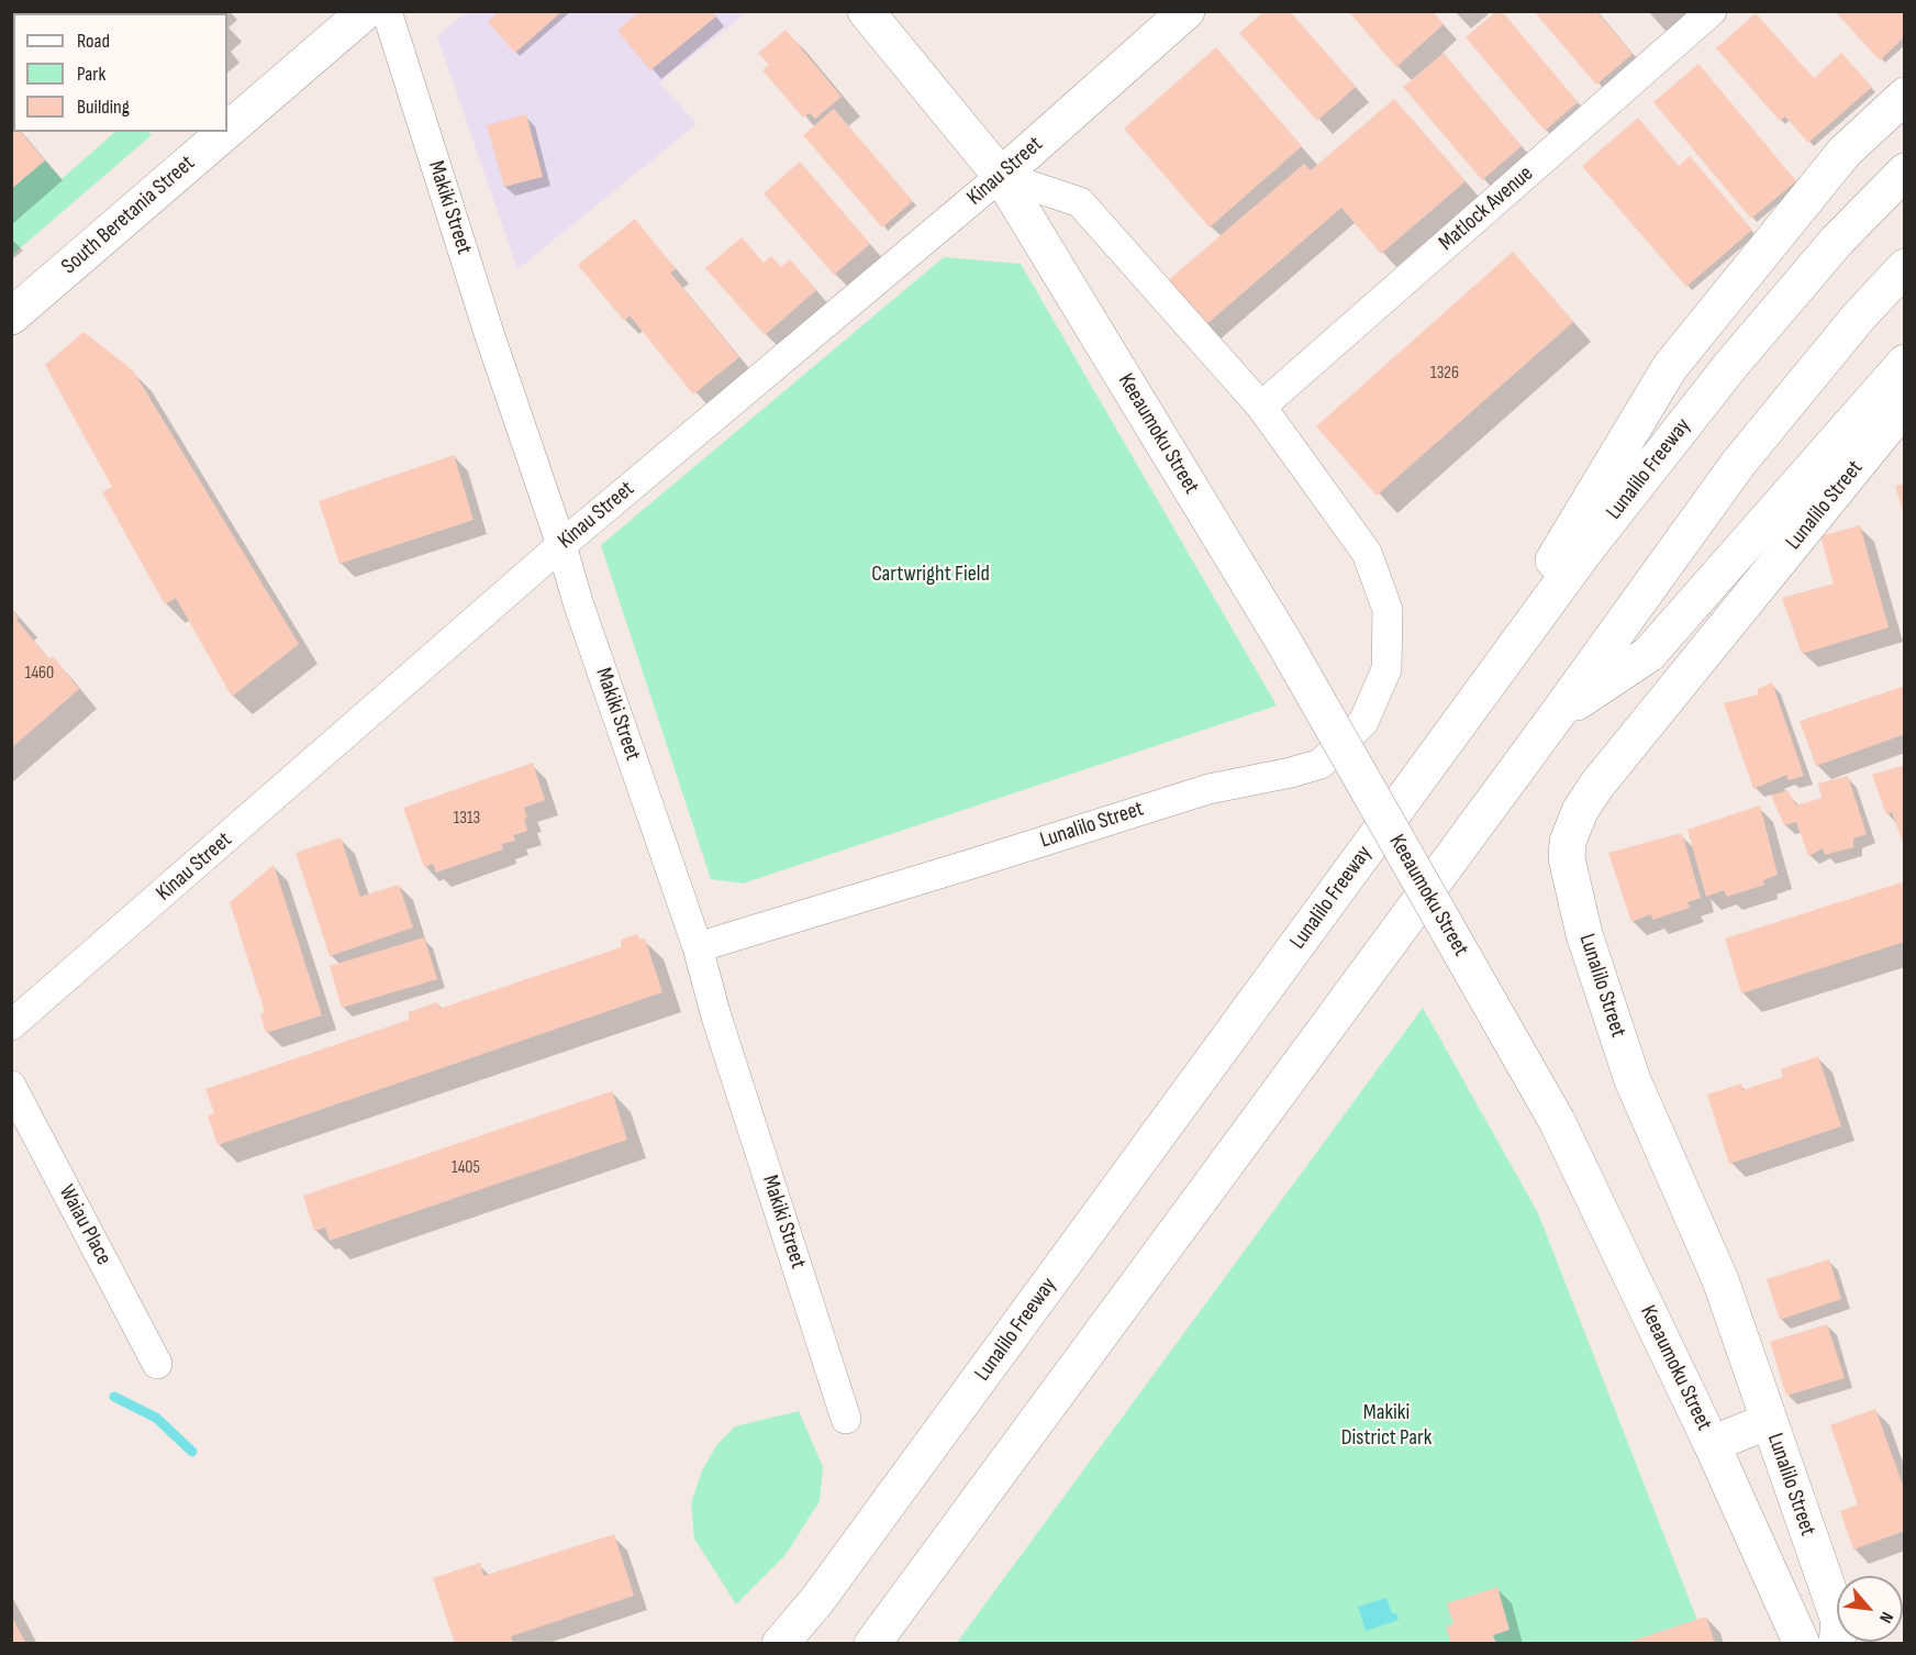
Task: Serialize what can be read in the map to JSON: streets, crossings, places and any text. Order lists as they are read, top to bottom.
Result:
{
  "streets": {
    "main road": [
      "Kinau Street",
      "South Beretania Street",
      "Keeaumoku Street",
      "Lunalilo Freeway",
      "Lunalilo Street"
    ],
    "street": ["Makiki Street", "Matlock Avenue", "Waiau Place"]
  },
  "crossings": [
    ["Kinau Street", "Makiki Street"],
    ["Kinau Street", "Keeaumoku Street"],
    ["Makiki Street", "Lunalilo Street"],
    ["Matlock Avenue", "Lunalilo Street"]
  ],
  "parks": ["Cartwright Field", "Makiki District Park"],
  "house_numbers": [
    "1326",
    "1460",
    "1313",
    "1405"
  ],
  "legend": ["Road", "Park", "Building"],
  "north": "bottom right"
}
